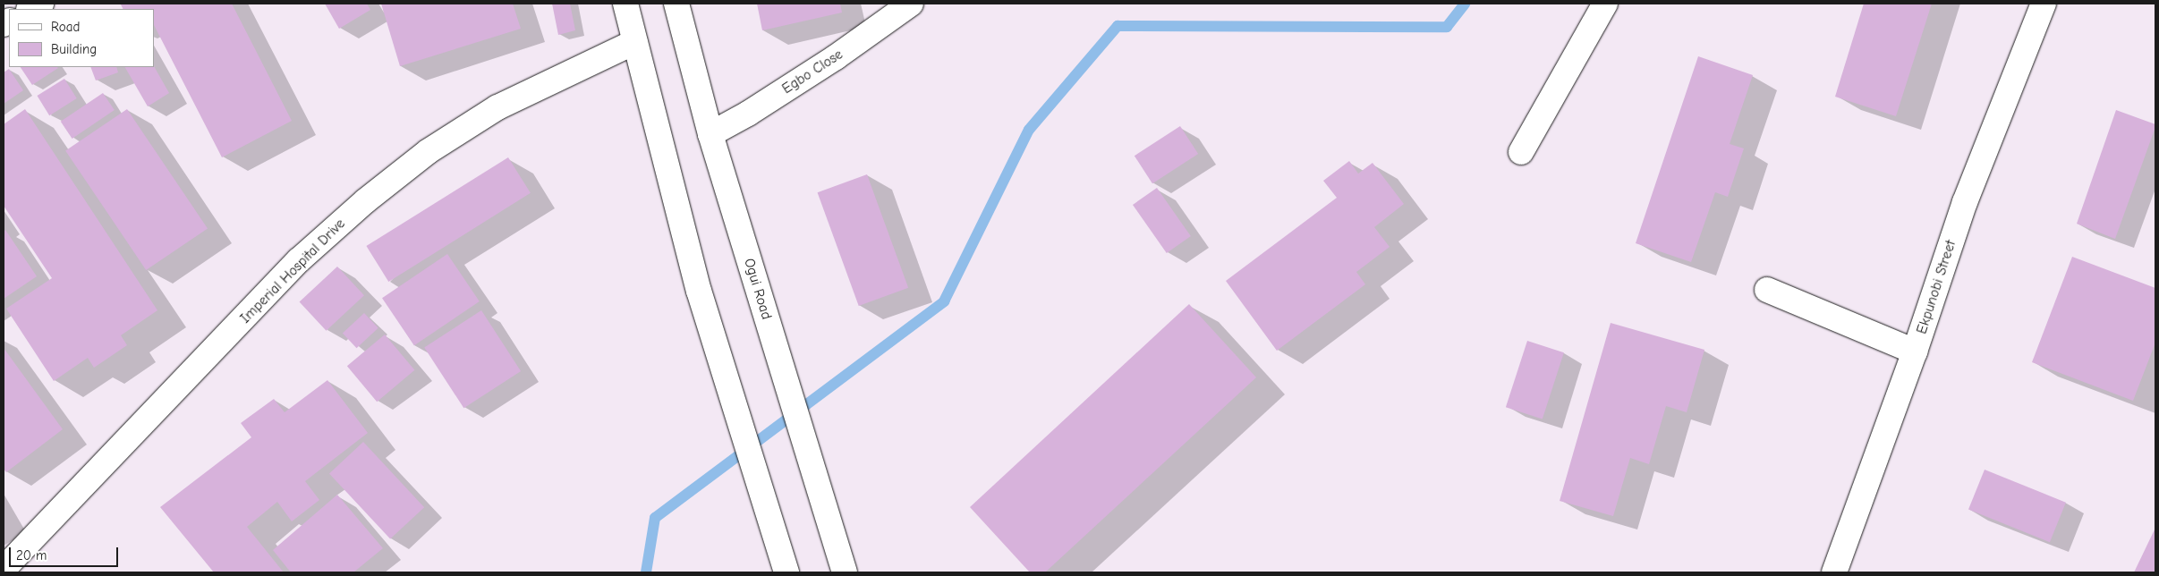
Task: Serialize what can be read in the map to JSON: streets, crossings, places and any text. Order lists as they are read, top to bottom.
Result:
{
  "streets": {
    "street": [
      "Egbo Close",
      "Imperial Hospital Drive",
      "Ekpunobi Street",
      "Ogui Road"
    ]
  },
  "crossings": [
    ["Egbo Close", "Ogui Road"]
  ],
  "legend": ["Road", "Building"],
  "scale_bar": "20 m"
}
